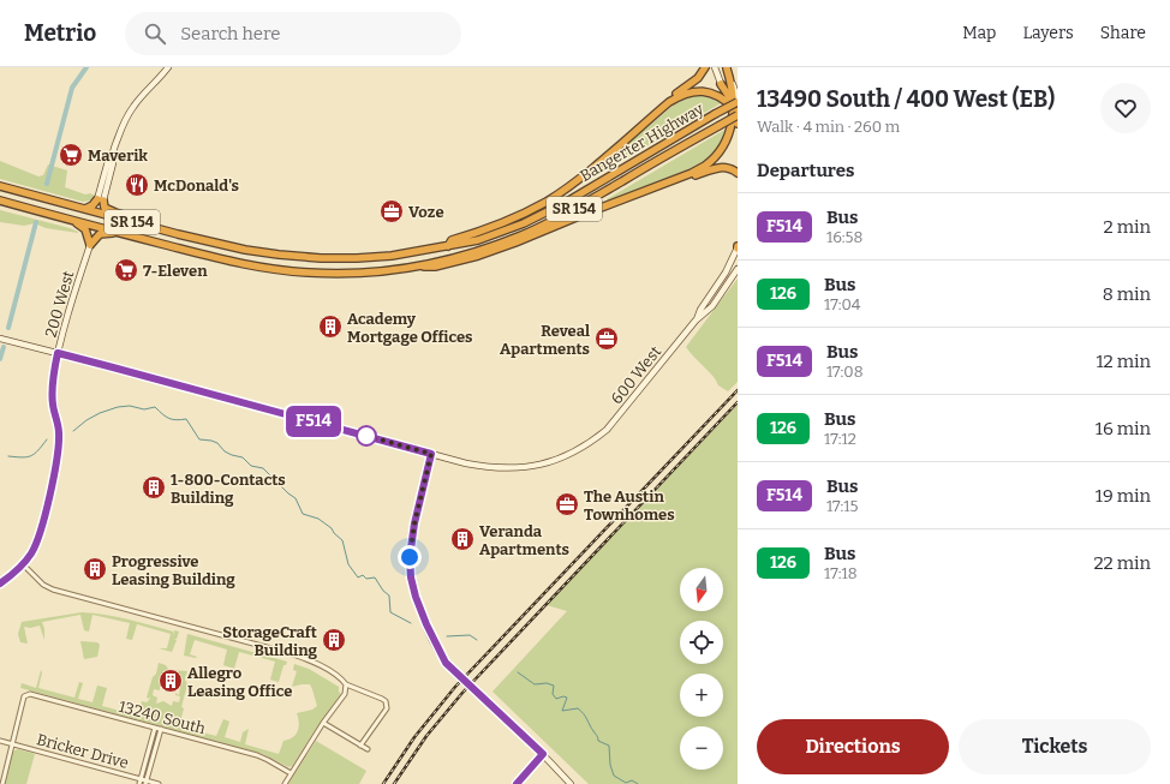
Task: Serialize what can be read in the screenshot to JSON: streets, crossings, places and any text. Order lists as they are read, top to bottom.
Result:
{
  "streets": {
    "highway": ["Bangerter Highway", "SR 154"],
    "main road": ["200 West", "600 West"],
    "street": ["13240 South", "Bricker Drive"]
  },
  "crossings": [
    ["200 West", "600 West"],
    ["13240 South", "Bricker Drive"]
  ],
  "places": {
    "supermarket": ["Maverik", "7-Eleven"],
    "restaurant": ["McDonald's"],
    "office": ["Voze", "Reveal Apartments", "The Austin Townhomes"],
    "building": [
      "Academy Mortgage Offices",
      "1-800-Contacts Building",
      "Veranda Apartments",
      "Progressive Leasing Building",
      "StorageCraft Building",
      "Allegro Leasing Office"
    ]
  },
  "lines": ["bus line F514"],
  "north": "bottom",
  "page": {
    "header": "Metrio",
    "search": "Search here",
    "nav": ["Map", "Layers", "Share"],
    "on_map": "F514",
    "heading": [
      ["13490 South / 400 West (EB)", "Walk · 4 min · 260 m"],
      "Departures"
    ],
    "list": [
      {
        "mark": "F514",
        "name": "Bus",
        "note": "16:58",
        "value": "2 min"
      },
      {
        "mark": "126",
        "name": "Bus",
        "note": "17:04",
        "value": "8 min"
      },
      {
        "mark": "F514",
        "name": "Bus",
        "note": "17:08",
        "value": "12 min"
      },
      {
        "mark": "126",
        "name": "Bus",
        "note": "17:12",
        "value": "16 min"
      },
      {
        "mark": "F514",
        "name": "Bus",
        "note": "17:15",
        "value": "19 min"
      },
      {
        "mark": "126",
        "name": "Bus",
        "note": "17:18",
        "value": "22 min"
      }
    ],
    "map_buttons": ["+", "−"],
    "buttons": ["Directions", "Tickets"]
  }
}
